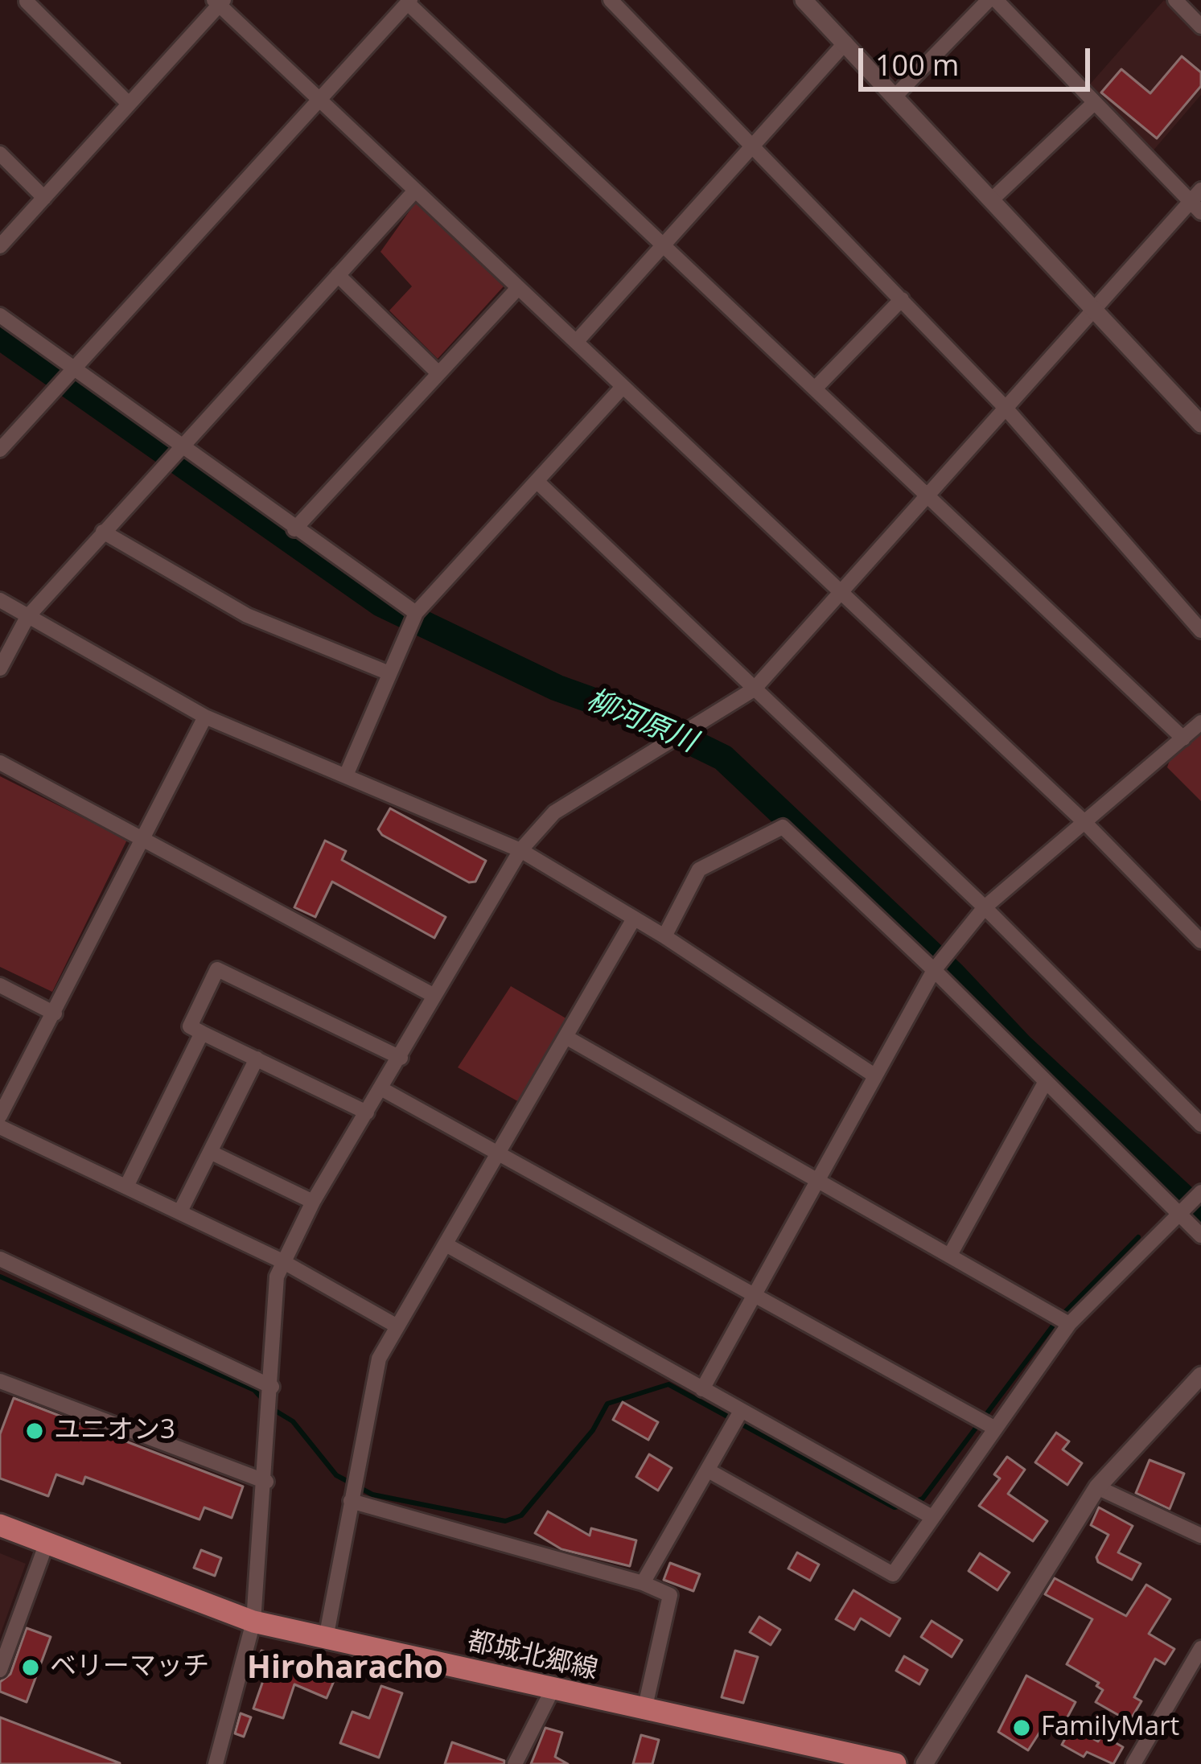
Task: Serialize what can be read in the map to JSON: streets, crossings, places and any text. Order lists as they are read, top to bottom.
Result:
{
  "streets": {
    "main road": ["都城北郷線"]
  },
  "districts": ["Hiroharacho"],
  "water": ["柳河原川"],
  "places": ["ユニオン3", "ベリーマッチ", "FamilyMart"],
  "scale_bar": "100 m"
}
